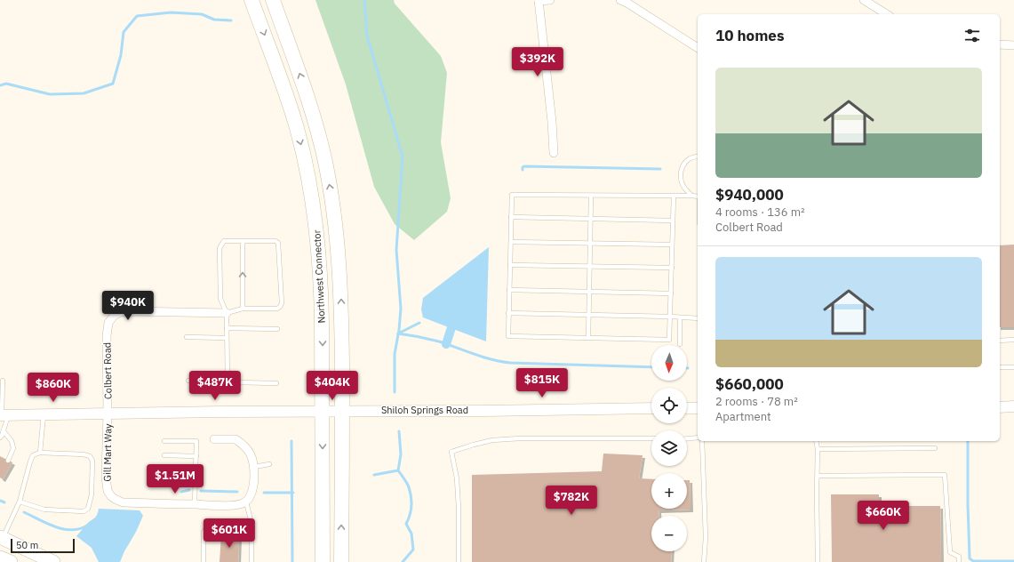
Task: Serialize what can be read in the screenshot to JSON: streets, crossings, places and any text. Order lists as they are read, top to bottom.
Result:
{
  "streets": {
    "highway": ["Northwest Connector"],
    "street": ["Colbert Road", "Shiloh Springs Road", "Gill Mart Way"]
  },
  "crossings": [
    ["Northwest Connector", "Shiloh Springs Road"],
    ["Colbert Road", "Shiloh Springs Road"],
    ["Colbert Road", "Gill Mart Way"],
    ["Shiloh Springs Road", "Gill Mart Way"]
  ],
  "scale_bar": "50 m",
  "north": "bottom",
  "page": {
    "heading": "10 homes",
    "price": [
      "$392K",
      "$940K",
      "$815K",
      "$487K",
      "$404K",
      "$860K",
      "$1.51M",
      "$782K",
      "$660K",
      "$601K"
    ],
    "list": [
      {
        "name": "$940,000",
        "note": "4 rooms · 136 m² · Colbert Road"
      },
      {
        "name": "$660,000",
        "note": "2 rooms · 78 m² · Apartment"
      }
    ],
    "map_buttons": ["+", "−"],
    "scale": "50 m"
  }
}
